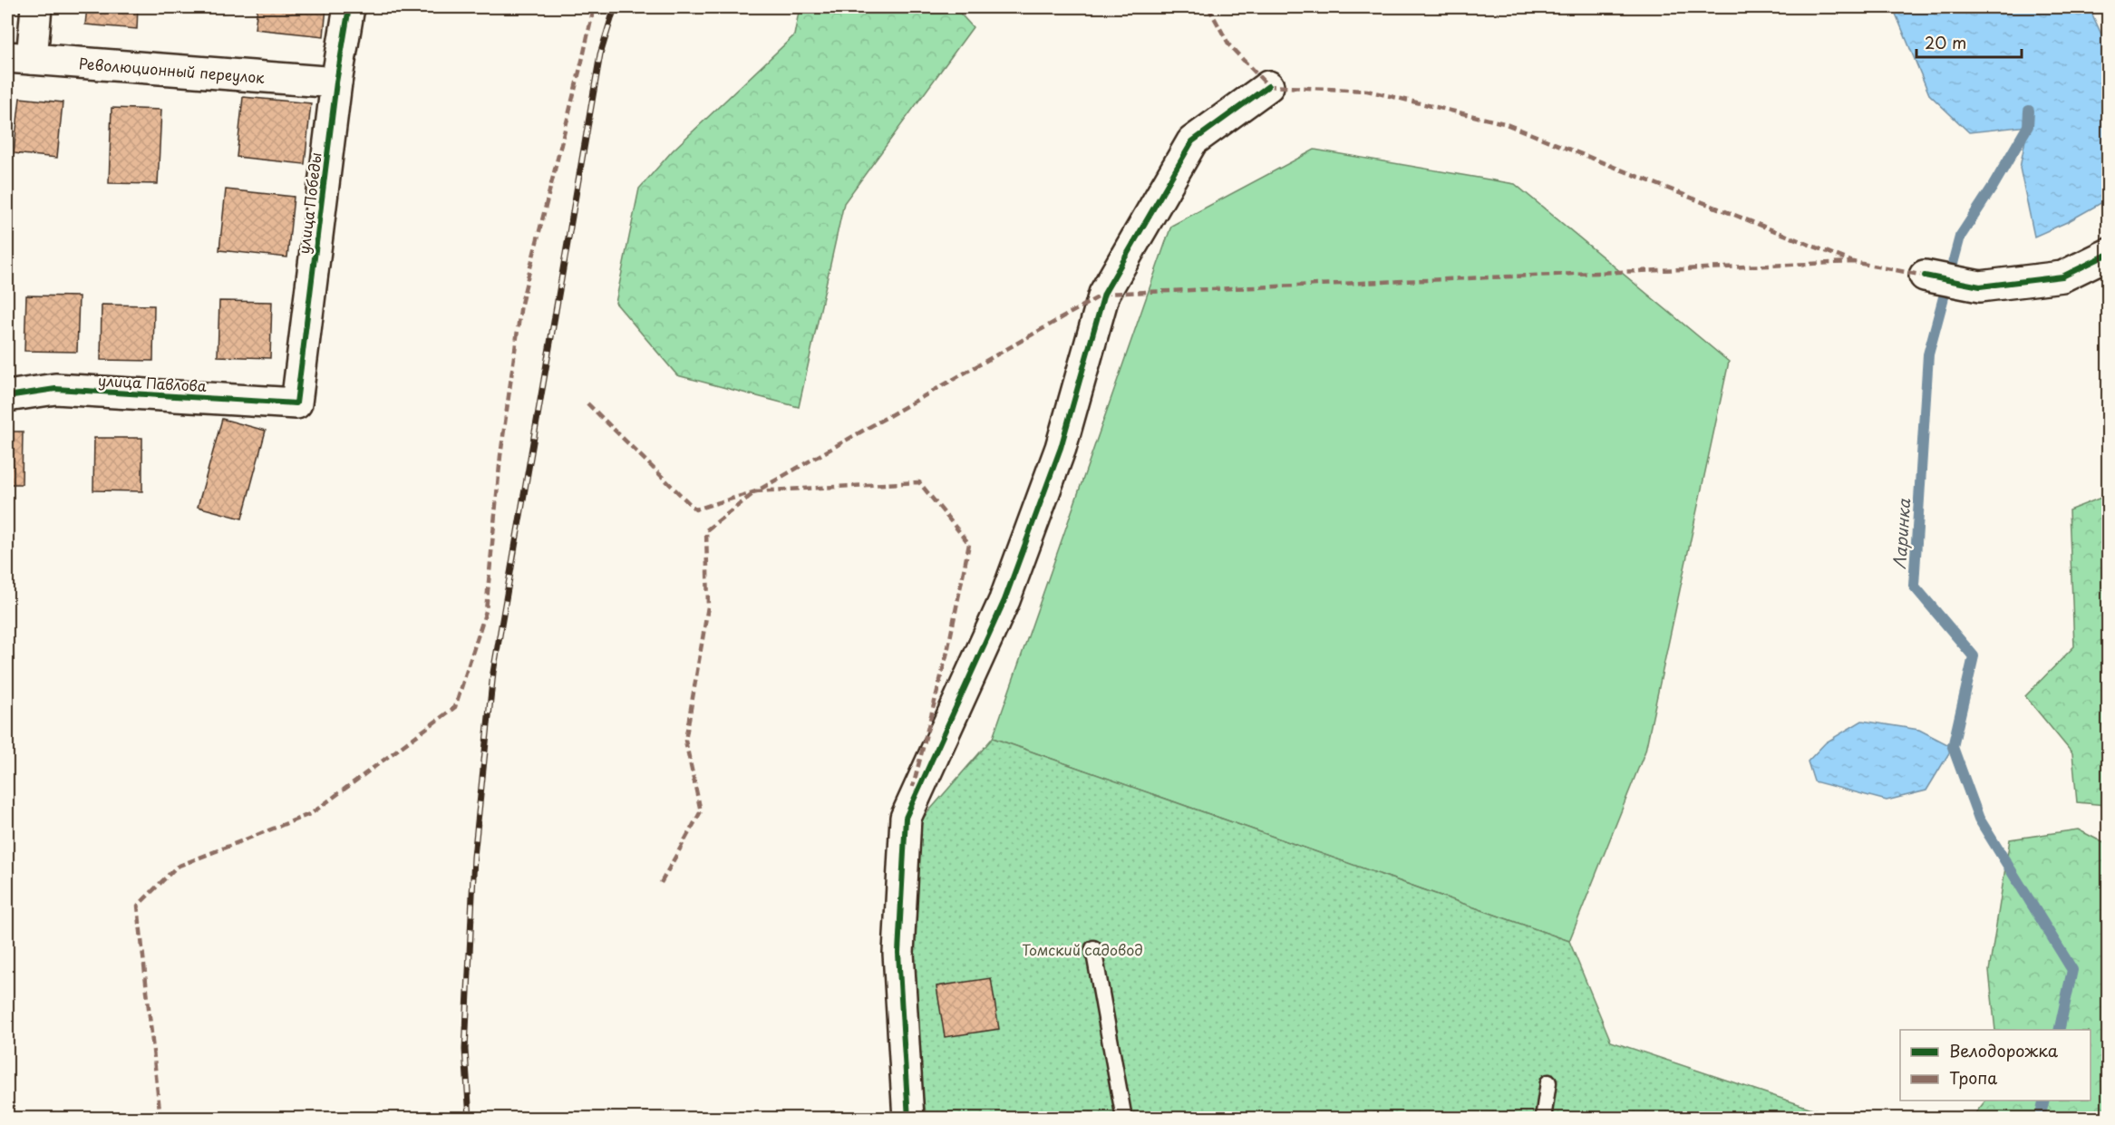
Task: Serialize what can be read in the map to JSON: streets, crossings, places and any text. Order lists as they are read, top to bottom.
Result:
{
  "streets": {
    "street": ["Революционный переулок", "улица Победы", "улица Павлова"]
  },
  "crossings": [
    ["Революционный переулок", "улица Победы"],
    ["улица Победы", "улица Павлова"]
  ],
  "water": ["Ларинка"],
  "parks": ["Томский садовод"],
  "legend": ["Велодорожка", "Тропа"],
  "scale_bar": "20 m"
}
